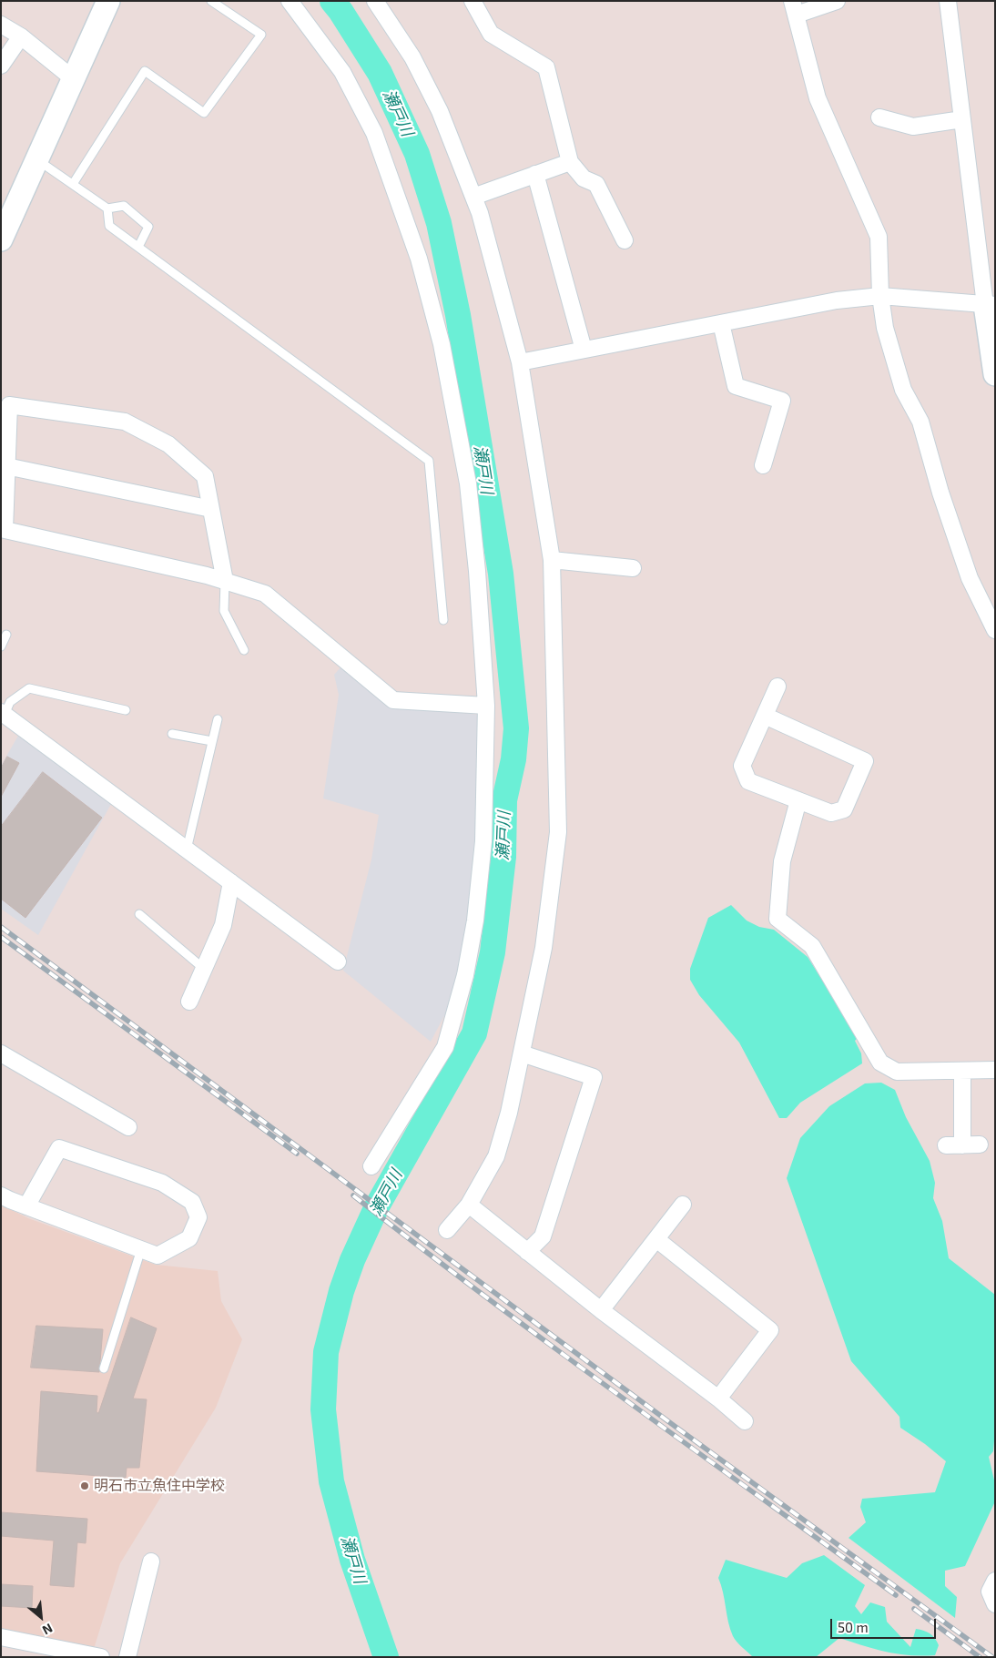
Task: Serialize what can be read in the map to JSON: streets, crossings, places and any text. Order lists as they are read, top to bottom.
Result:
{
  "water": ["瀬戸川"],
  "places": ["明石市立魚住中学校"],
  "scale_bar": "50 m",
  "north": "bottom right"
}
